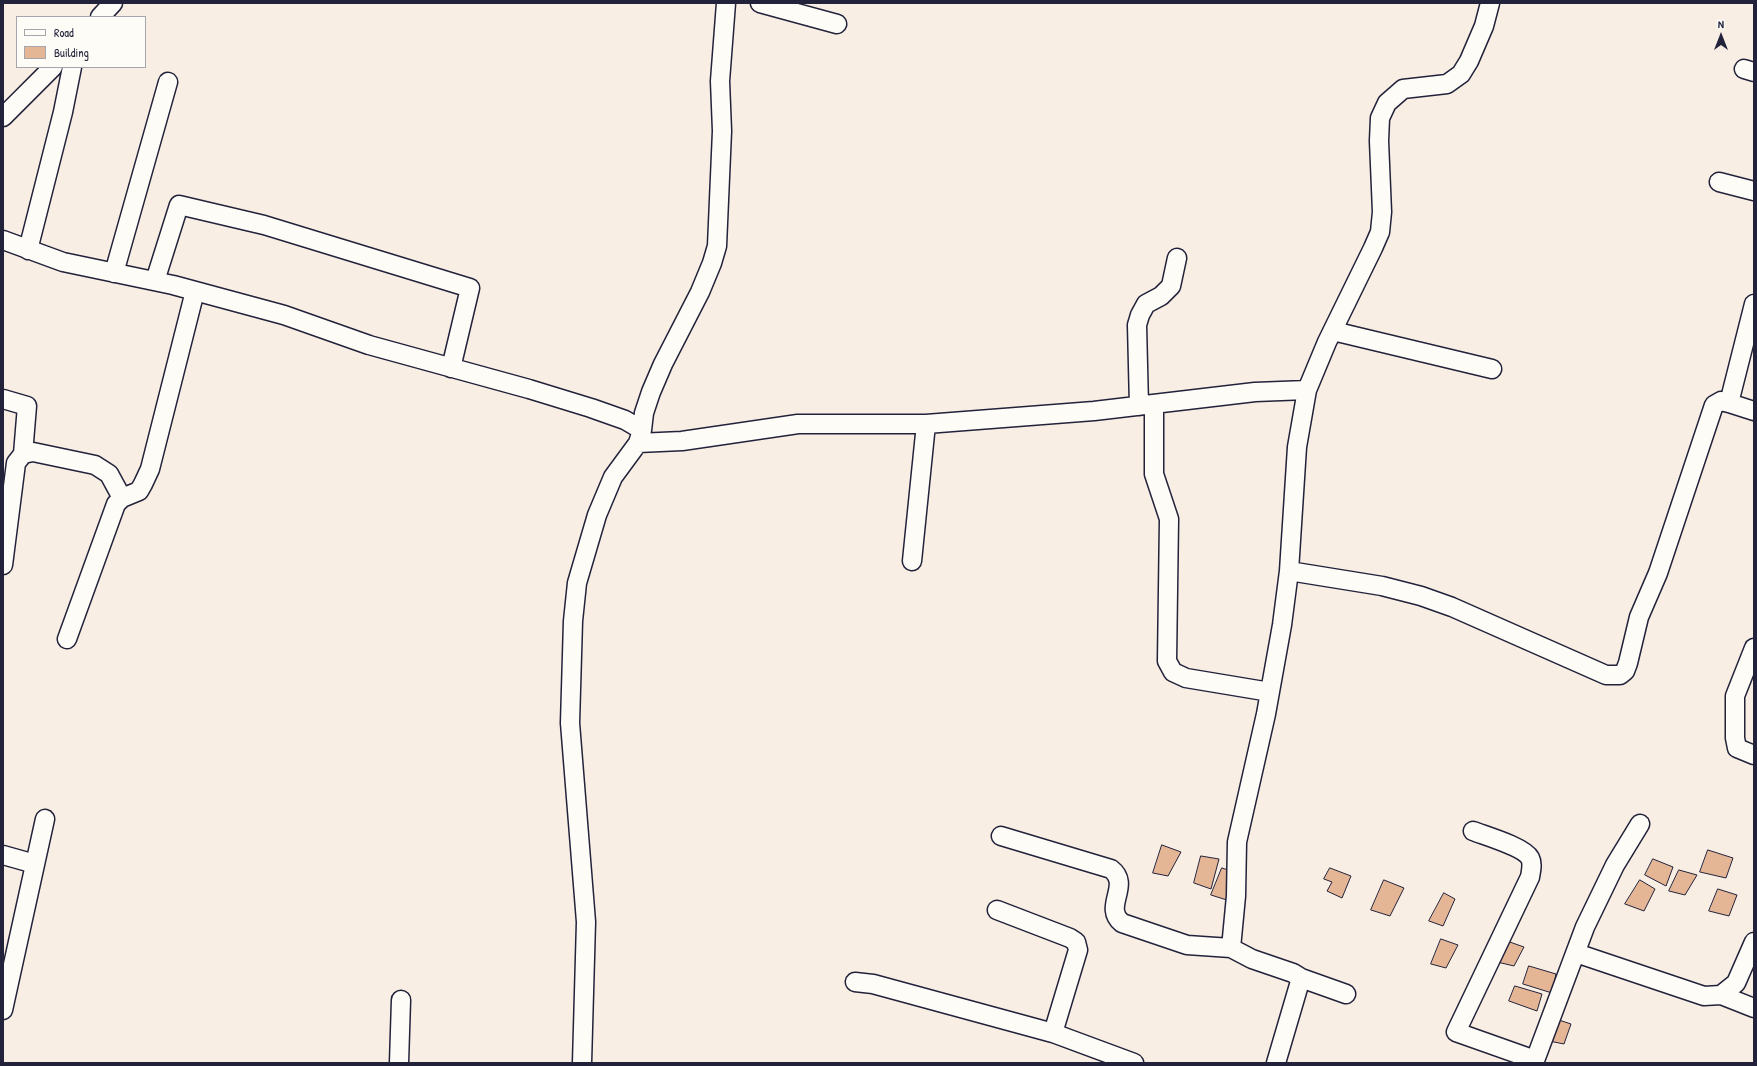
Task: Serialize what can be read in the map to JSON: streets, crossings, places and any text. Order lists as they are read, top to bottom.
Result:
{
  "legend": ["Road", "Building"],
  "north": "top"
}
